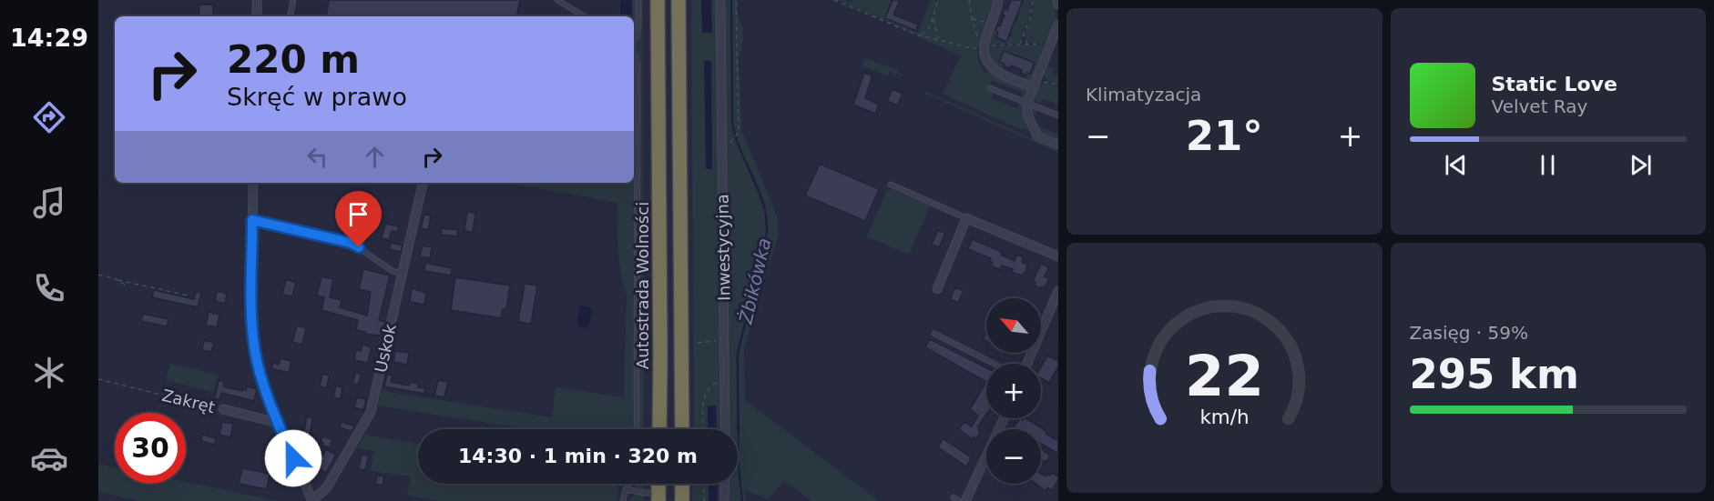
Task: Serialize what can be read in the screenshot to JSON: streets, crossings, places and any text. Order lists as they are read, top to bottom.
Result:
{
  "streets": {
    "highway": ["Autostrada Wolności"],
    "street": ["Inwestycyjna", "Uskok", "Zakręt"]
  },
  "water": ["Żbikówka"],
  "north": "top left",
  "page": {
    "tabs": "14:29",
    "tile": [
      "Klimatyzacja",
      ["Zasięg · 59%", "295 km"]
    ],
    "turn": ["220 m", "Skręć w prawo"],
    "song": ["Static Love", "Velvet Ray"],
    "heat": ["−", "21°", "+"],
    "map_buttons": ["+", "−"],
    "limit": "30",
    "trip": "14:30 · 1 min · 320 m",
    "gauge": ["22", "km/h"]
  }
}
